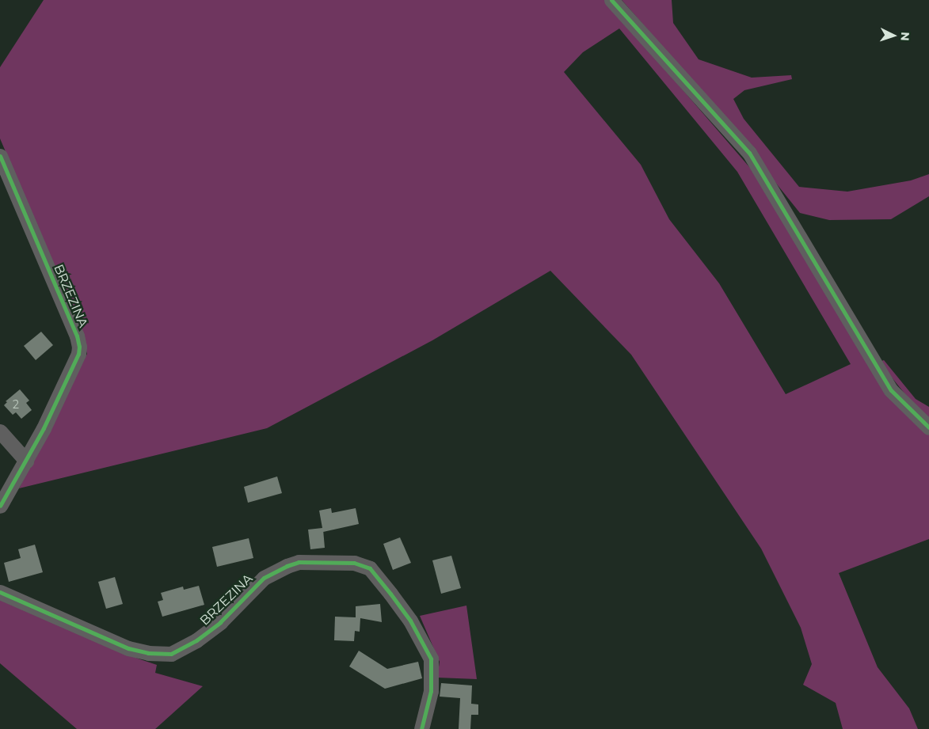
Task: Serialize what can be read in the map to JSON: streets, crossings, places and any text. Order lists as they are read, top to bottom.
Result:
{
  "streets": {
    "street": ["BRZEZINA"]
  },
  "house_numbers": ["2"],
  "north": "right"
}
